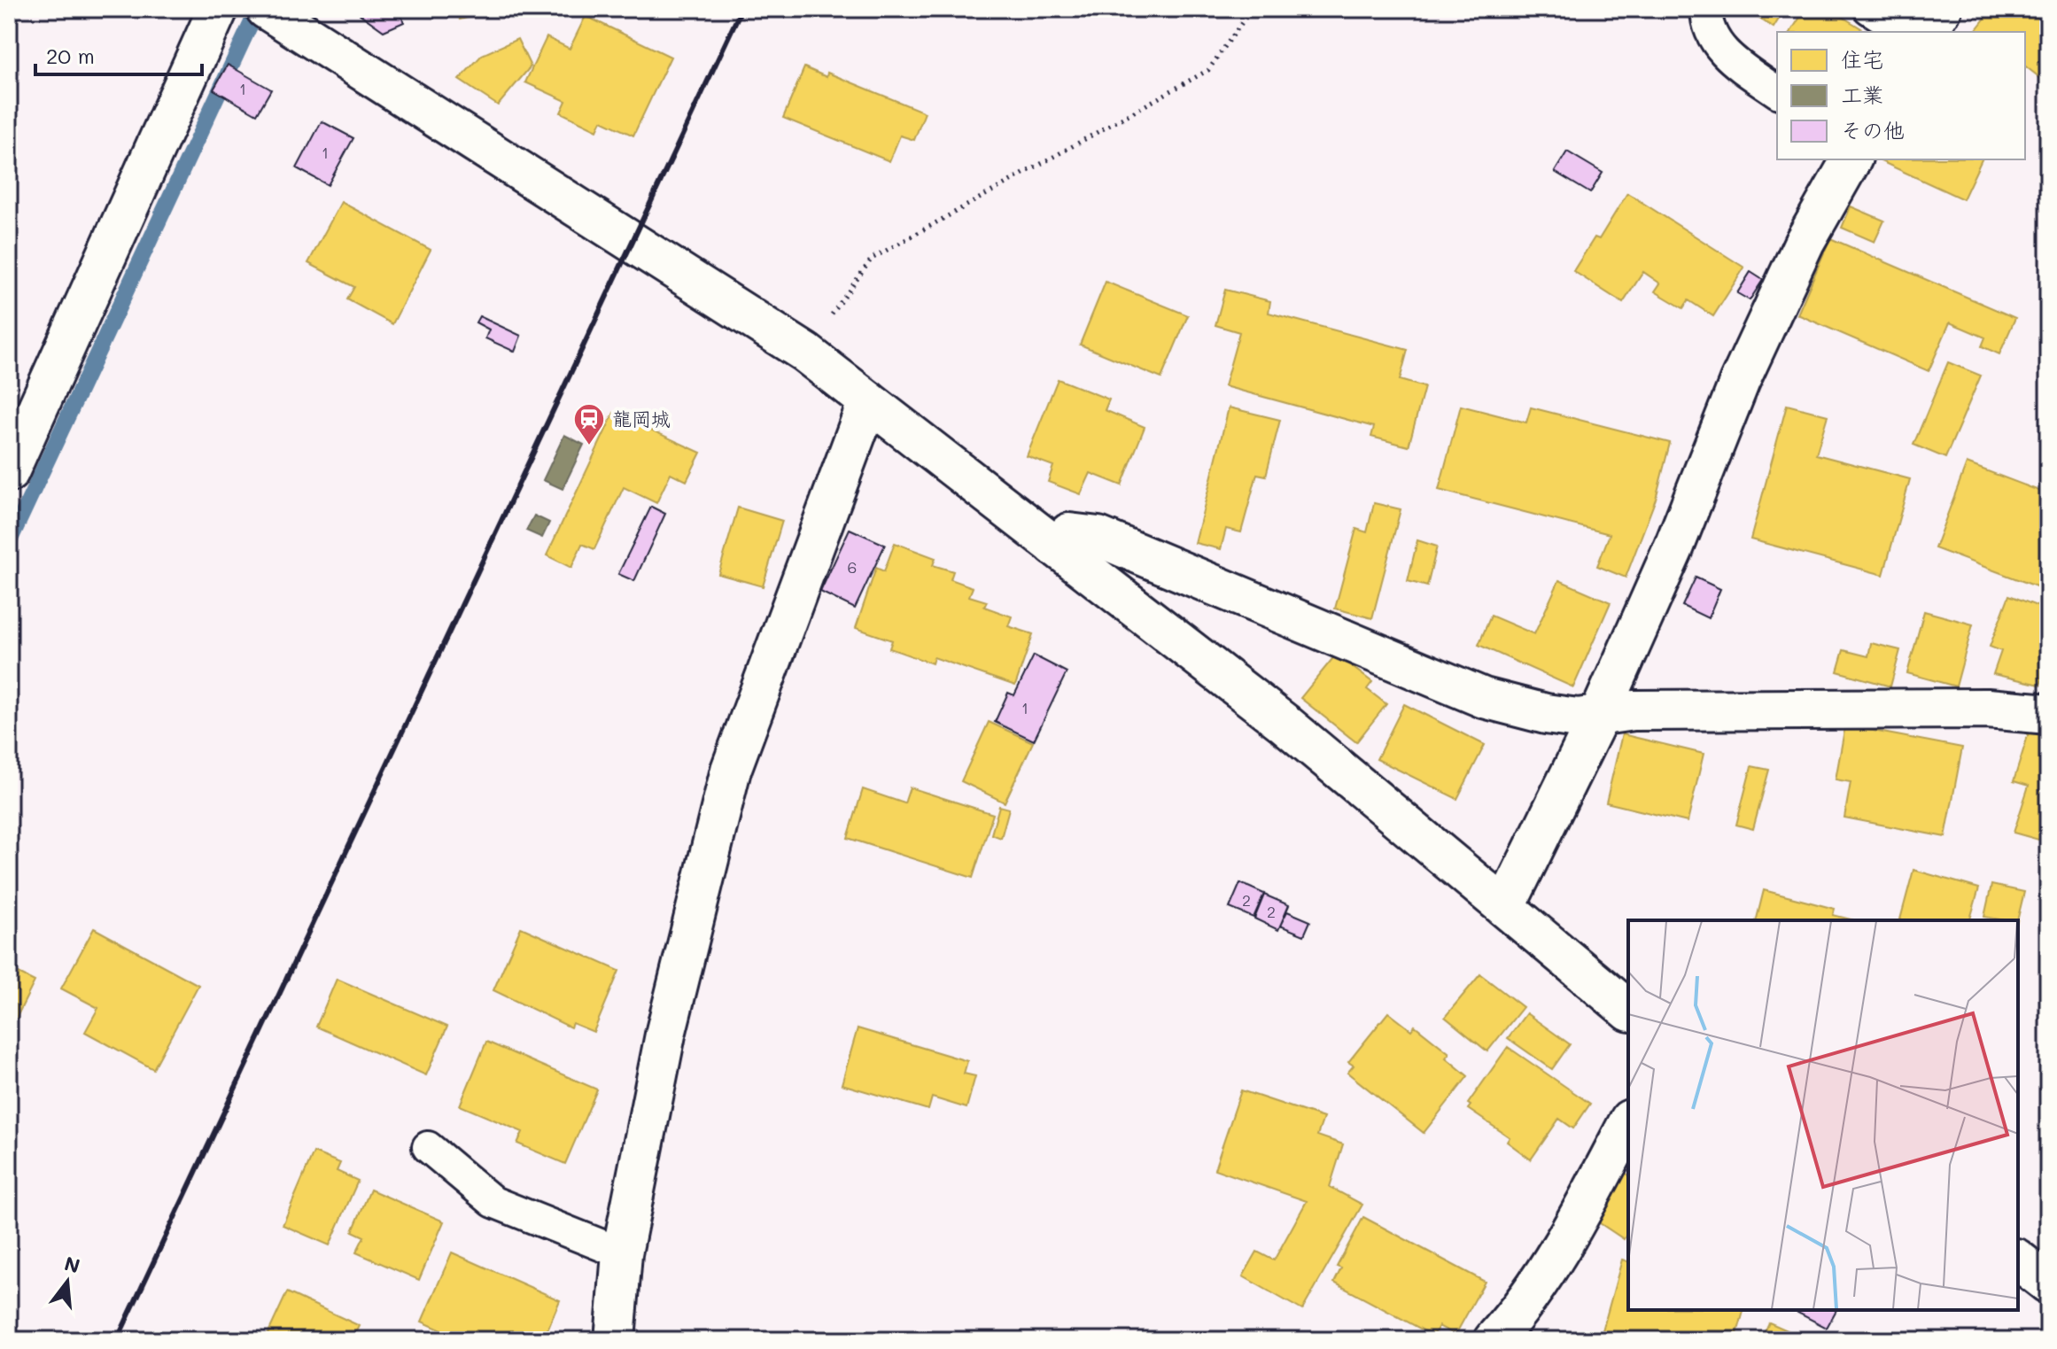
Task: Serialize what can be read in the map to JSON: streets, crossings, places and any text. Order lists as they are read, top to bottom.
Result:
{
  "places": {
    "station": ["龍岡城"]
  },
  "house_numbers": [
    "1",
    "1",
    "6",
    "1",
    "2",
    "2"
  ],
  "legend": ["住宅", "工業", "その他"],
  "scale_bar": "20 m",
  "north": "top"
}
